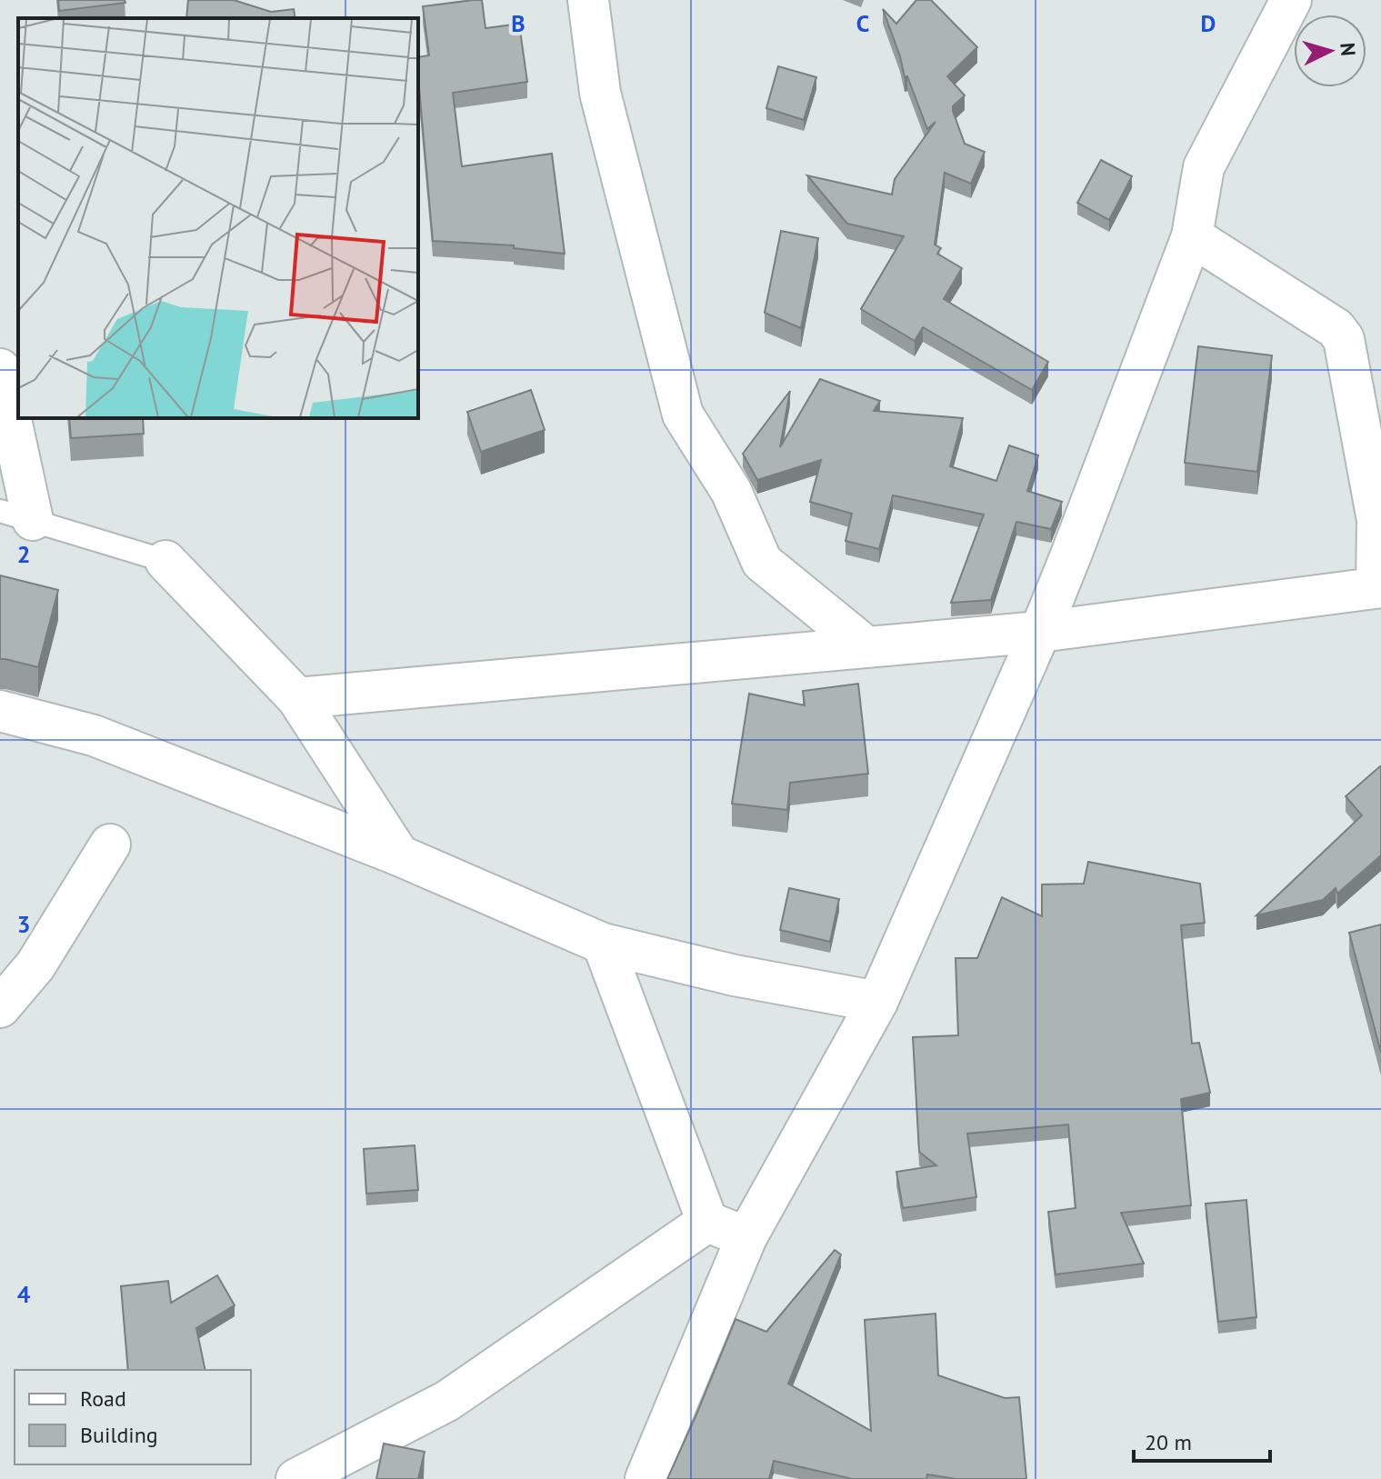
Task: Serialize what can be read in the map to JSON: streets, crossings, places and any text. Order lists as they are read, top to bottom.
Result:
{
  "legend": ["Road", "Building"],
  "scale_bar": "20 m",
  "north": "right",
  "grid": {
    "columns": ["B", "C", "D"],
    "rows": ["2", "3", "4"]
  }
}
